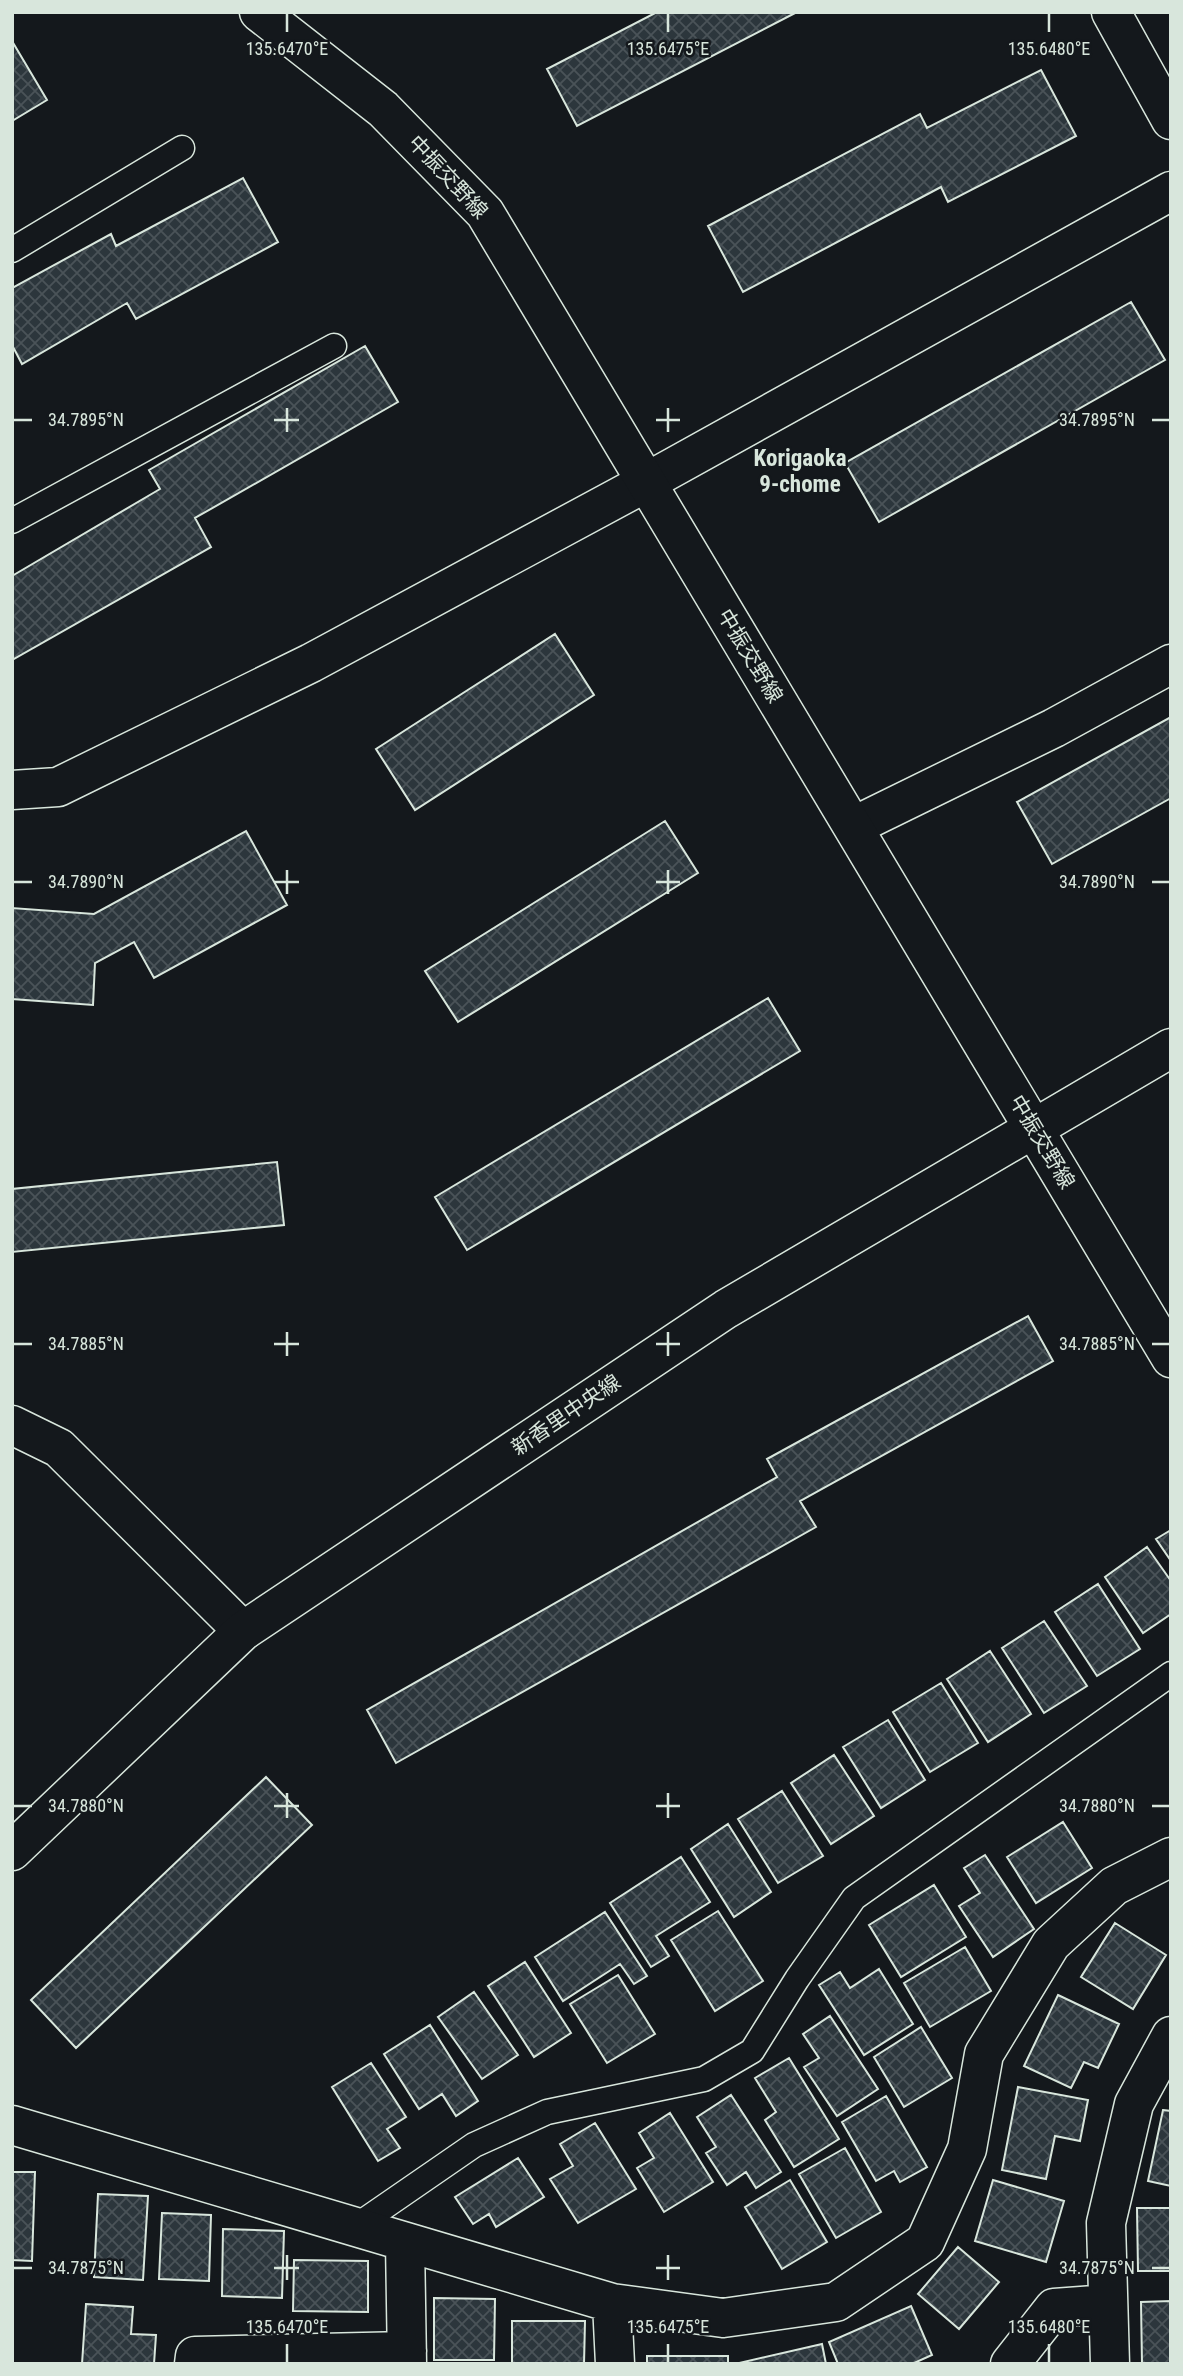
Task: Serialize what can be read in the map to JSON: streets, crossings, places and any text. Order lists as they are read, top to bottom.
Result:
{
  "streets": {
    "street": ["中振交野線", "新香里中央線"]
  },
  "crossings": [
    ["中振交野線", "新香里中央線"]
  ],
  "districts": ["Korigaoka 9-chome"],
  "coordinates": [
    "135.6470°E",
    "135.6475°E",
    "135.6480°E",
    "34.7895°N",
    "34.7890°N",
    "34.7885°N",
    "34.7880°N",
    "34.7875°N"
  ]
}
